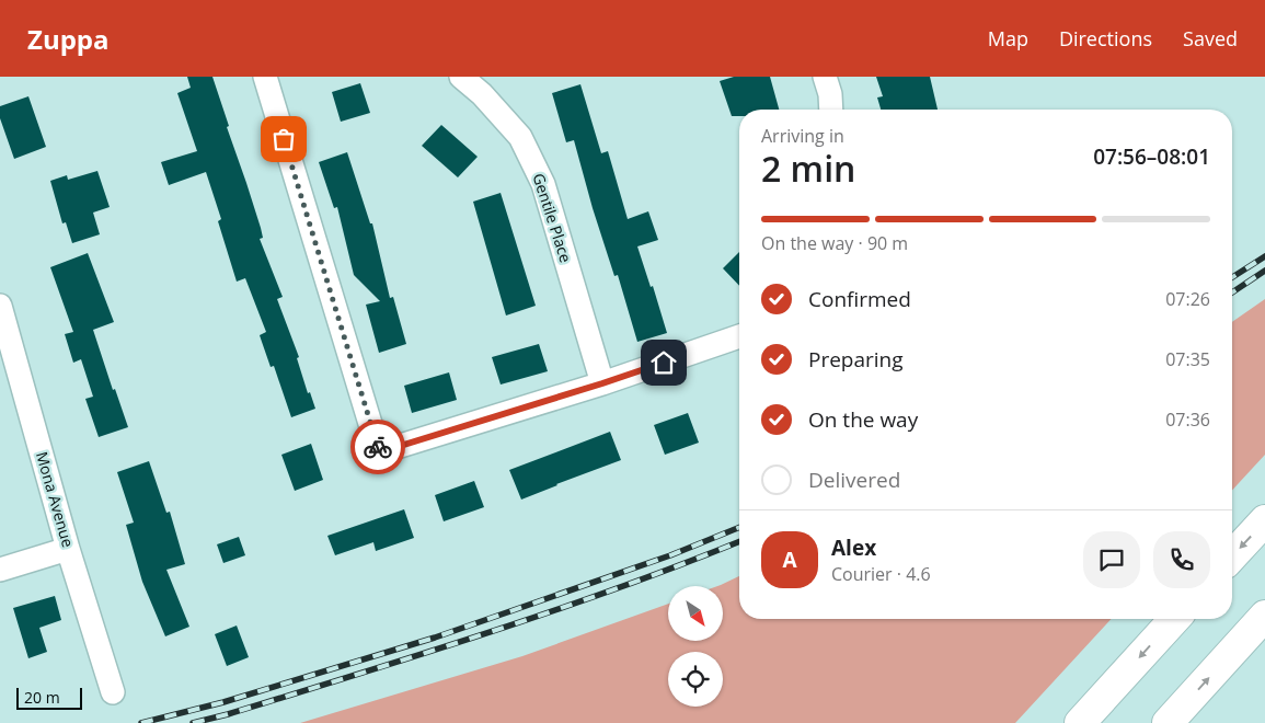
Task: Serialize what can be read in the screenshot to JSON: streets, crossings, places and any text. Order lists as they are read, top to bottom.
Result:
{
  "streets": {
    "street": ["Gentile Place", "Mona Avenue"]
  },
  "scale_bar": "20 m",
  "north": "bottom right",
  "page": {
    "header": "Zuppa",
    "nav": ["Map", "Directions", "Saved"],
    "heading": ["2 min", "Arriving in", "07:56–08:01"],
    "panel": ["Alex", "Courier · 4.6"],
    "bar": "On the way · 90 m",
    "list": [
      ["Confirmed", "07:26"],
      ["Preparing", "07:35"],
      ["On the way", "07:36"],
      "Delivered"
    ],
    "round": "A",
    "scale": "20 m"
  }
}
